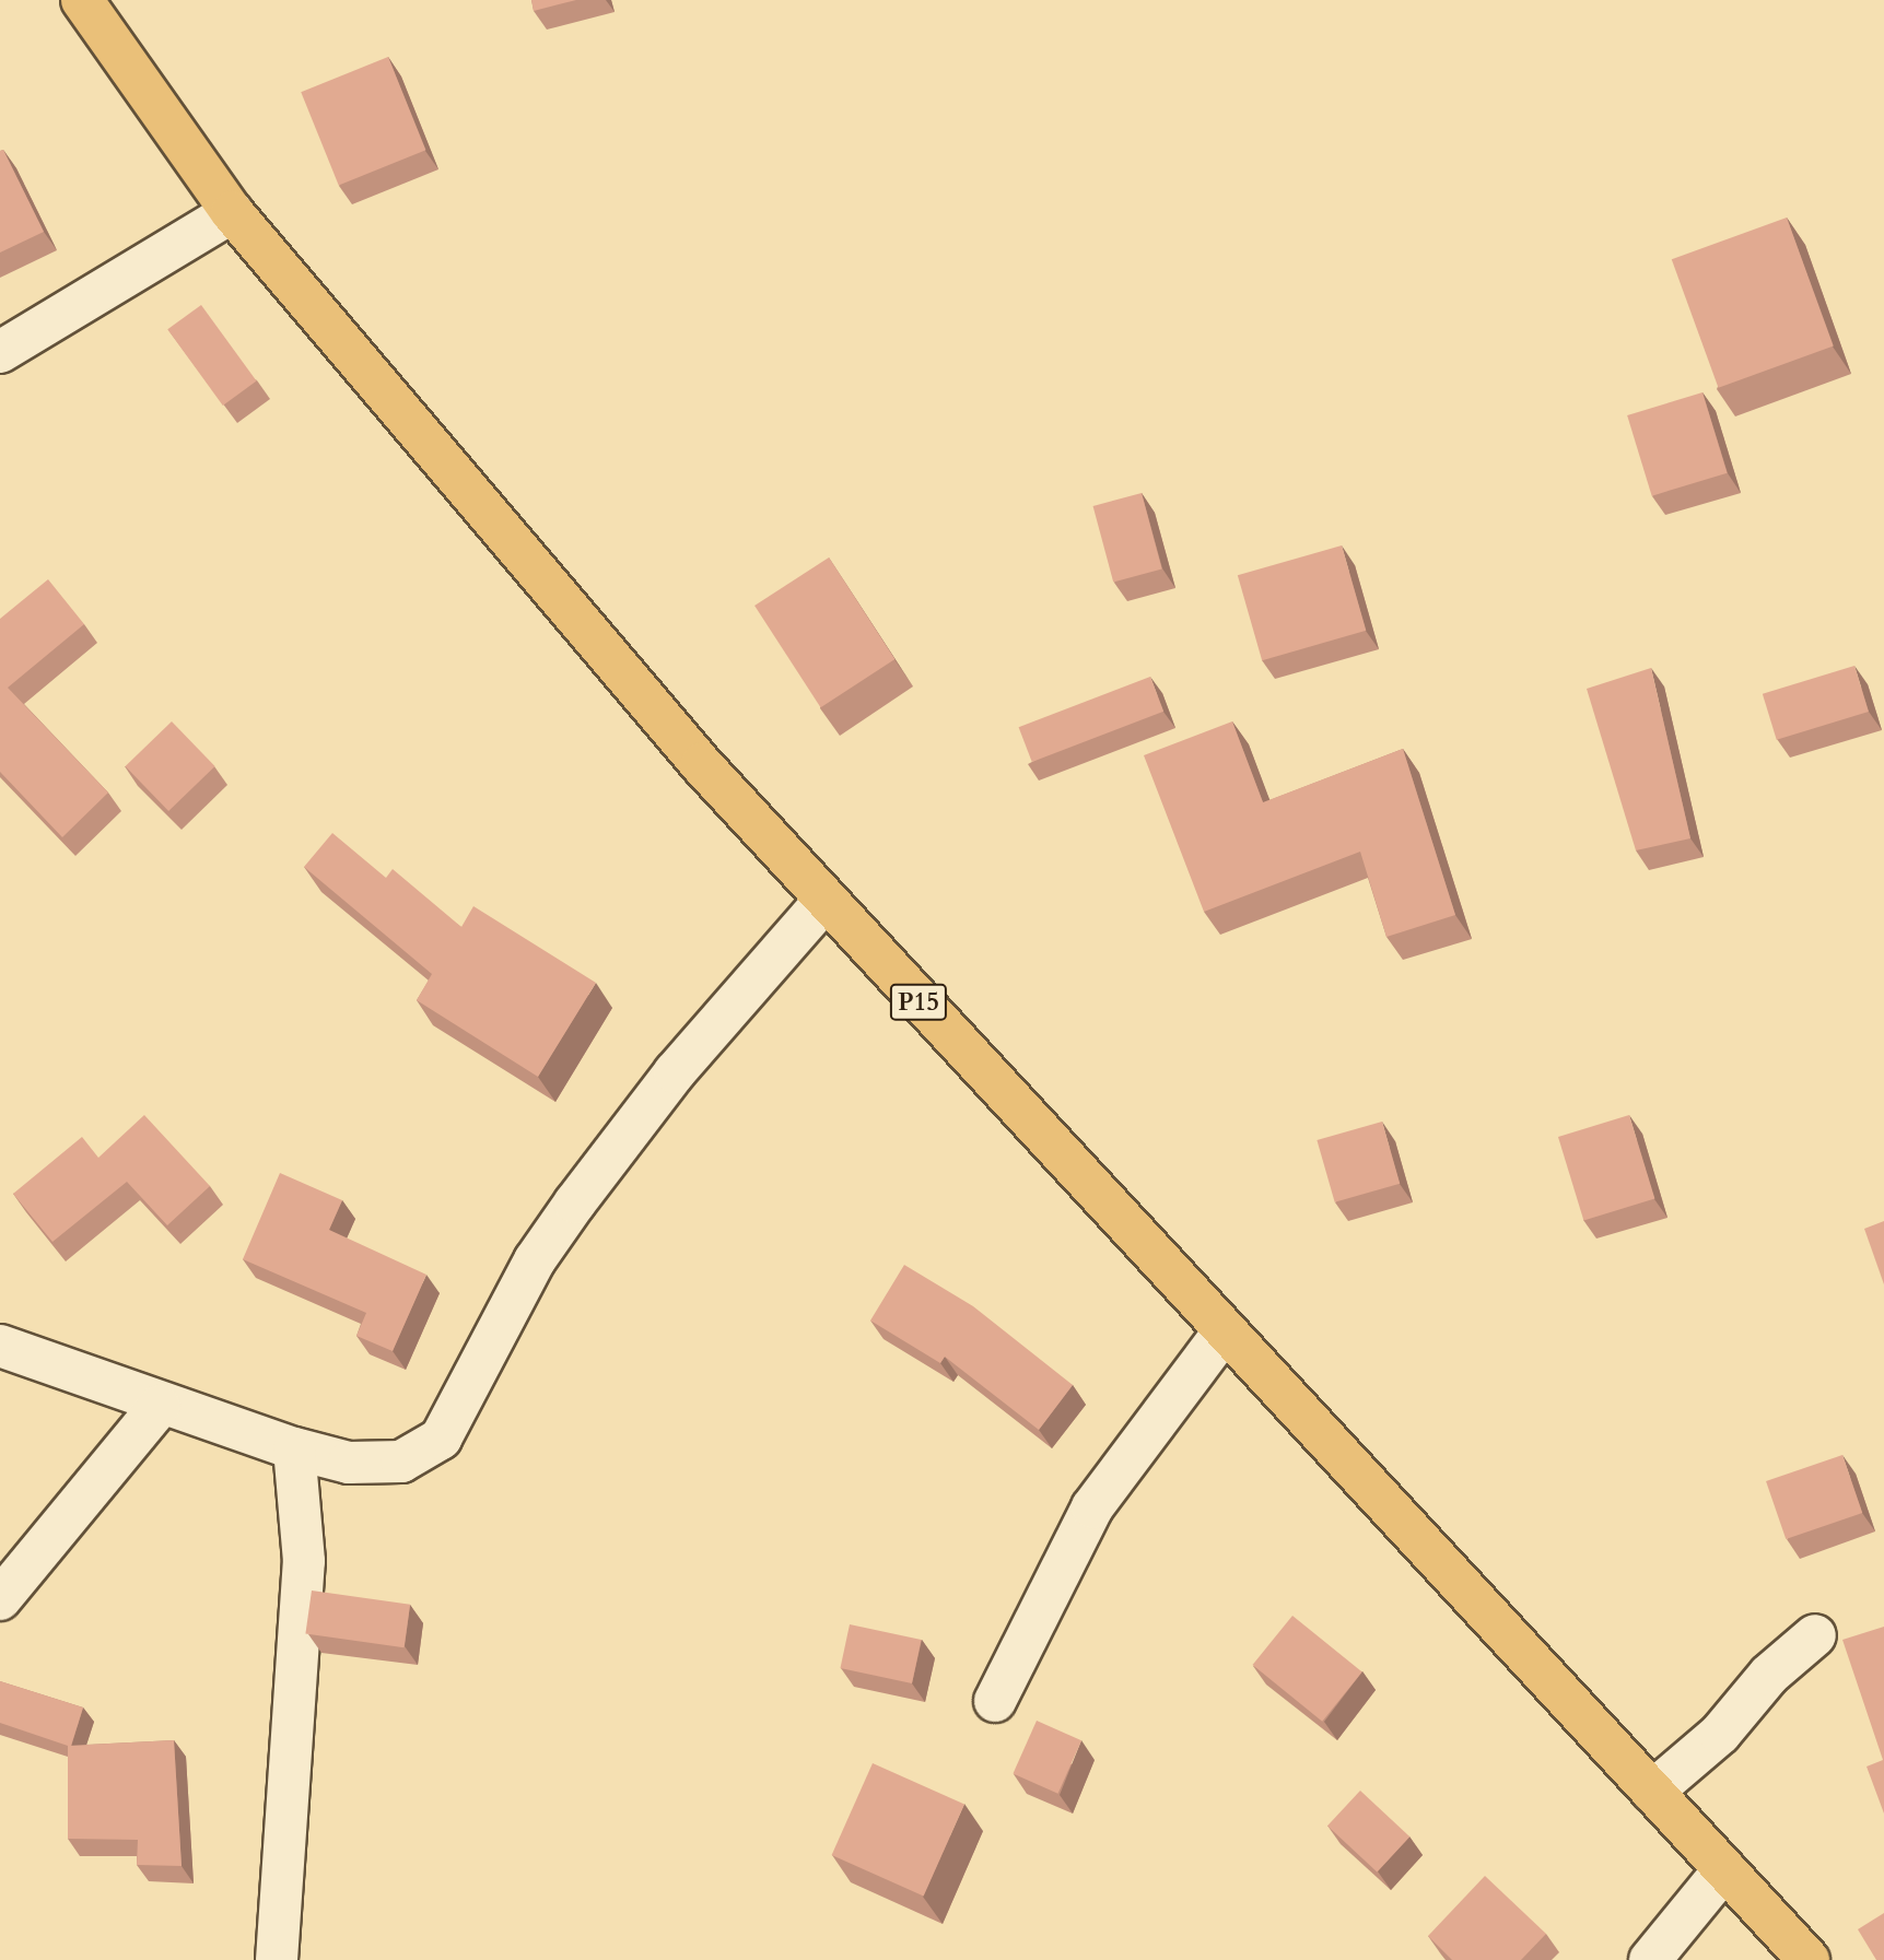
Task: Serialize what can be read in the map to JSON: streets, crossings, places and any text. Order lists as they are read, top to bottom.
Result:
{
  "streets": {
    "main road": ["P15"]
  }
}
